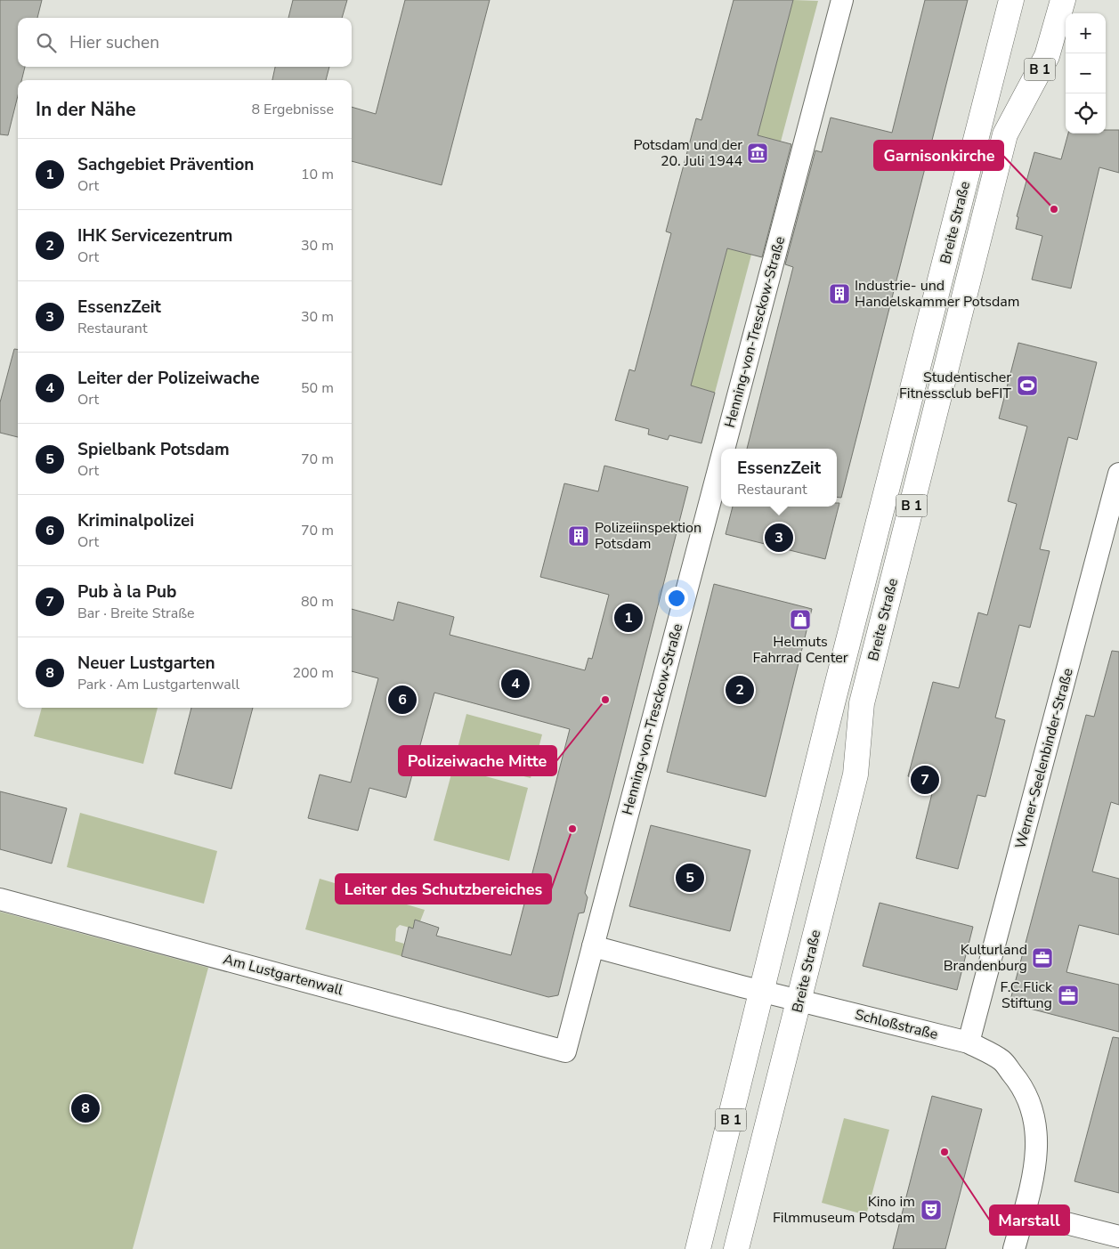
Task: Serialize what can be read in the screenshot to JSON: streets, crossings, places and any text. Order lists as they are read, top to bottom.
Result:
{
  "streets": {
    "main road": ["B 1", "Breite Straße"],
    "street": [
      "Henning-von-Tresckow-Straße",
      "Werner-Seelenbinder-Straße",
      "Am Lustgartenwall",
      "Schloßstraße"
    ]
  },
  "crossings": [
    ["Breite Straße", "Schloßstraße"],
    ["Henning-von-Tresckow-Straße", "Am Lustgartenwall"],
    ["Henning-von-Tresckow-Straße", "Schloßstraße"],
    ["Werner-Seelenbinder-Straße", "Schloßstraße"]
  ],
  "places": {
    "museum": ["Potsdam und der 20. Juli 1944"],
    "other": [
      "Garnisonkirche",
      "Polizeiwache Mitte",
      "Leiter des Schutzbereiches",
      "Marstall"
    ],
    "building": ["Industrie- und Handelskammer Potsdam", "Polizeiinspektion Potsdam"],
    "sports": ["Studentischer Fitnessclub beFIT"],
    "shop": ["Helmuts Fahrrad Center"],
    "office": ["Kulturland Brandenburg", "F.C.Flick Stiftung"],
    "theatre": ["Kino im Filmmuseum Potsdam"]
  },
  "page": {
    "map_buttons": ["+", "−"],
    "search": "Hier suchen",
    "heading": ["In der Nähe", "8 Ergebnisse"],
    "list": [
      {
        "mark": "1",
        "name": "Sachgebiet Prävention",
        "note": "Ort",
        "value": "10 m"
      },
      {
        "mark": "2",
        "name": "IHK Servicezentrum",
        "note": "Ort",
        "value": "30 m"
      },
      {
        "mark": "3",
        "name": "EssenzZeit",
        "note": "Restaurant",
        "value": "30 m"
      },
      {
        "mark": "4",
        "name": "Leiter der Polizeiwache",
        "note": "Ort",
        "value": "50 m"
      },
      {
        "mark": "5",
        "name": "Spielbank Potsdam",
        "note": "Ort",
        "value": "70 m"
      },
      {
        "mark": "6",
        "name": "Kriminalpolizei",
        "note": "Ort",
        "value": "70 m"
      },
      {
        "mark": "7",
        "name": "Pub à la Pub",
        "note": "Bar · Breite Straße",
        "value": "80 m"
      },
      {
        "mark": "8",
        "name": "Neuer Lustgarten",
        "note": "Park · Am Lustgartenwall",
        "value": "200 m"
      }
    ],
    "popup": ["EssenzZeit", "Restaurant"],
    "pins": [
      "3",
      "1",
      "4",
      "2",
      "6",
      "7",
      "5",
      "8"
    ]
  }
}
